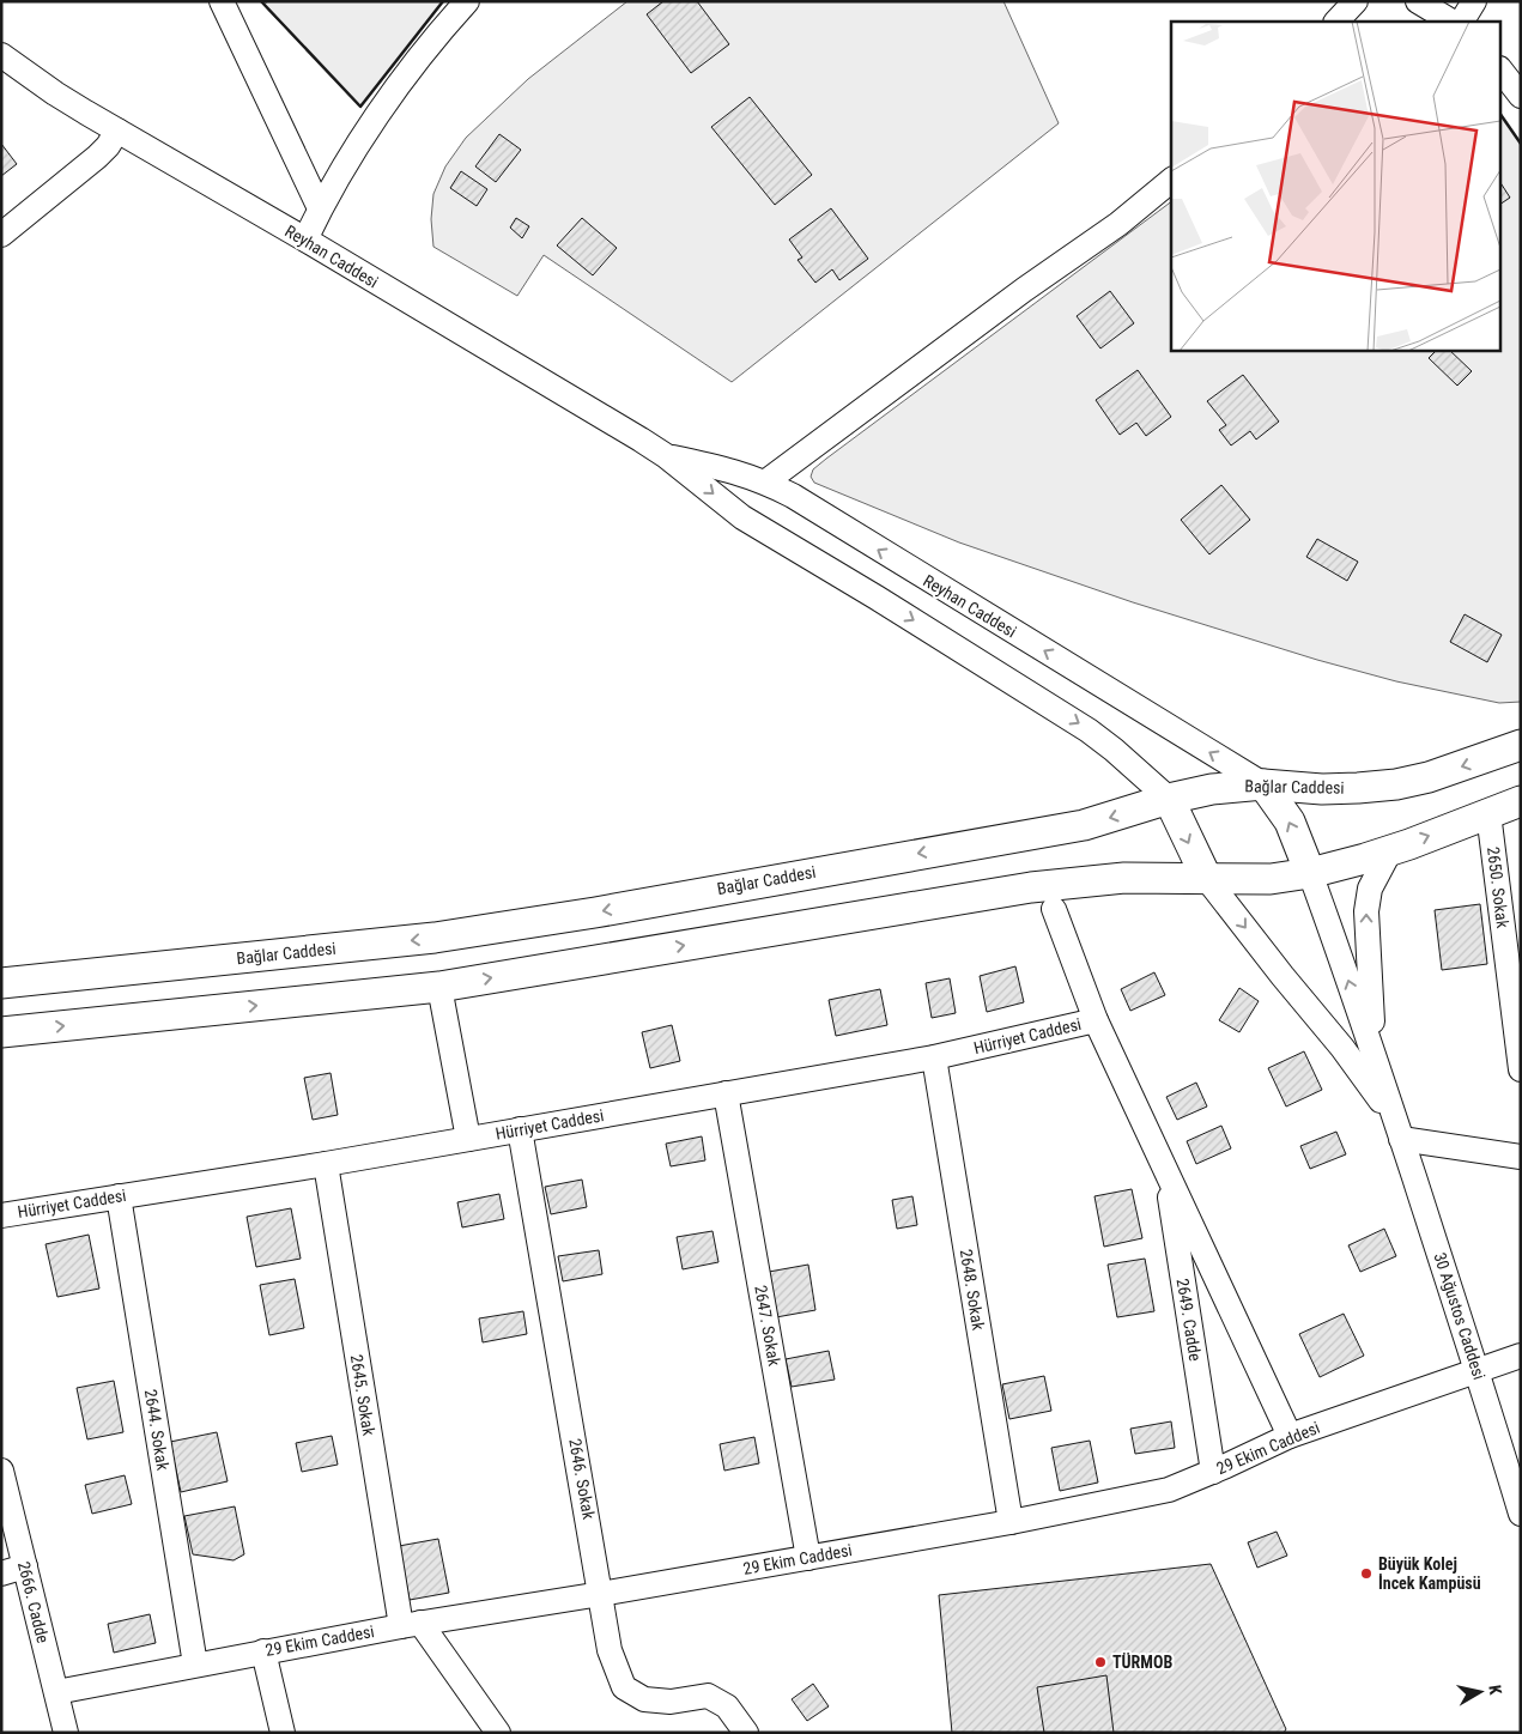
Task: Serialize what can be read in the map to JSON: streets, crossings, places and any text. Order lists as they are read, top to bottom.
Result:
{
  "streets": {
    "main road": ["Bağlar Caddesi"],
    "street": [
      "Reyhan Caddesi",
      "2650. Sokak",
      "Hürriyet Caddesi",
      "2648. Sokak",
      "30 Ağustos Caddesi",
      "2649. Cadde",
      "2647. Sokak",
      "2645. Sokak",
      "2644. Sokak",
      "29 Ekim Caddesi",
      "2646. Sokak",
      "2666. Cadde"
    ]
  },
  "crossings": [
    ["Reyhan Caddesi", "Bağlar Caddesi"],
    ["Hürriyet Caddesi", "2648. Sokak"],
    ["Hürriyet Caddesi", "2649. Cadde"],
    ["Hürriyet Caddesi", "2647. Sokak"],
    ["Hürriyet Caddesi", "2645. Sokak"],
    ["Hürriyet Caddesi", "2644. Sokak"],
    ["Hürriyet Caddesi", "2646. Sokak"],
    ["2648. Sokak", "29 Ekim Caddesi"],
    ["30 Ağustos Caddesi", "29 Ekim Caddesi"],
    ["2649. Cadde", "29 Ekim Caddesi"],
    ["2647. Sokak", "29 Ekim Caddesi"],
    ["2645. Sokak", "29 Ekim Caddesi"],
    ["2644. Sokak", "29 Ekim Caddesi"],
    ["29 Ekim Caddesi", "2646. Sokak"],
    ["29 Ekim Caddesi", "2666. Cadde"]
  ],
  "places": ["Büyük Kolej İncek Kampüsü", "TÜRMOB"],
  "north": "right"
}
